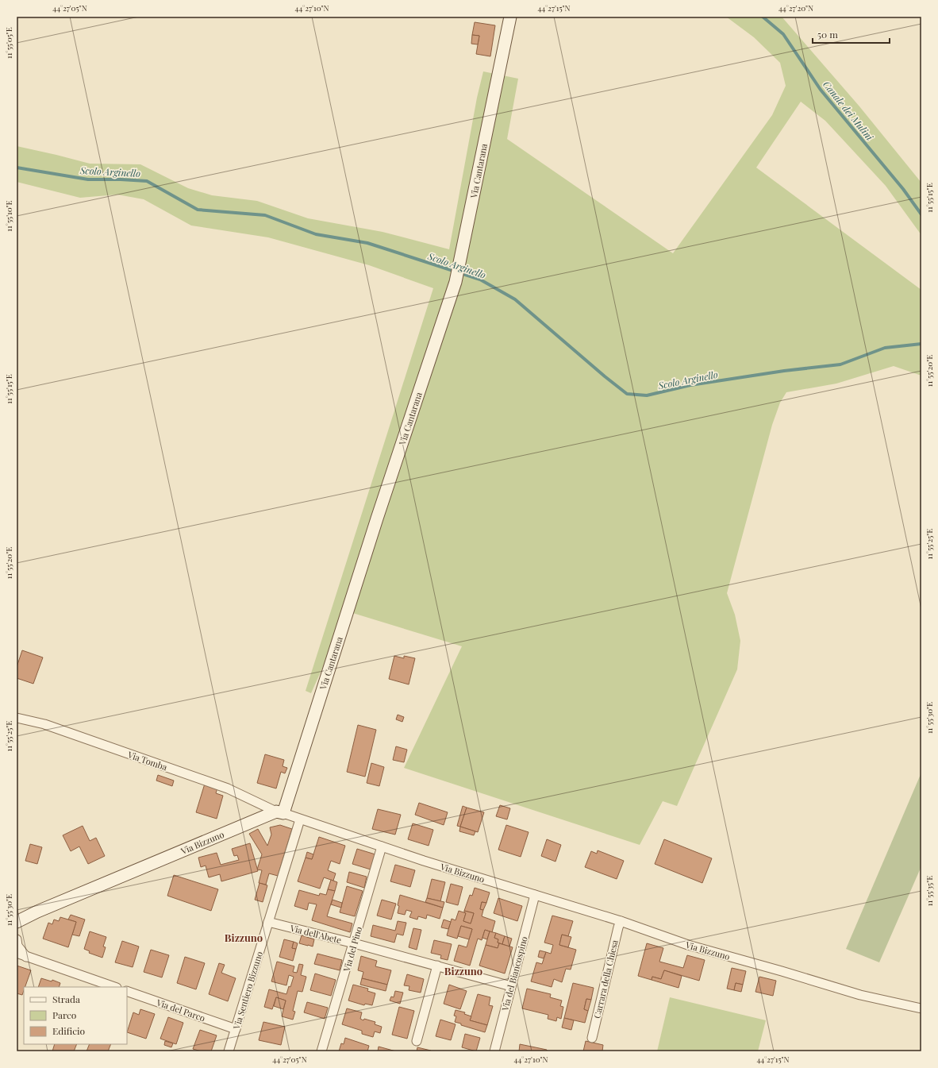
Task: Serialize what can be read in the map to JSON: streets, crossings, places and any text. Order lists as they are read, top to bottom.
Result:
{
  "streets": {
    "street": [
      "Via Cantarana",
      "Via Tomba",
      "Via Bizzuno",
      "Via dell'Abete",
      "Via del Pino",
      "Via del Biancospino",
      "Carrara della Chiesa",
      "Via Sentiero Bizzuno",
      "Via del Parco"
    ]
  },
  "crossings": [
    ["Via Cantarana", "Via Tomba"],
    ["Via Cantarana", "Via Bizzuno"],
    ["Via Tomba", "Via Bizzuno"],
    ["Via Bizzuno", "Via del Pino"],
    ["Via Bizzuno", "Via del Biancospino"],
    ["Via Bizzuno", "Carrara della Chiesa"],
    ["Via Bizzuno", "Via Sentiero Bizzuno"],
    ["Via dell'Abete", "Via del Pino"],
    ["Via dell'Abete", "Via del Biancospino"],
    ["Via dell'Abete", "Via Sentiero Bizzuno"],
    ["Via Sentiero Bizzuno", "Via del Parco"]
  ],
  "districts": ["Bizzuno", "Bizzuno"],
  "water": ["Canale dei Mulini", "Scolo Arginello"],
  "legend": ["Strada", "Parco", "Edificio"],
  "scale_bar": "50 m",
  "coordinates": [
    "44°27'05\"N",
    "44°27'10\"N",
    "44°27'15\"N",
    "44°27'20\"N",
    "11°55'05\"E",
    "11°55'15\"E",
    "11°55'10\"E",
    "11°55'20\"E",
    "11°55'25\"E",
    "11°55'30\"E",
    "11°55'35\"E"
  ]
}
